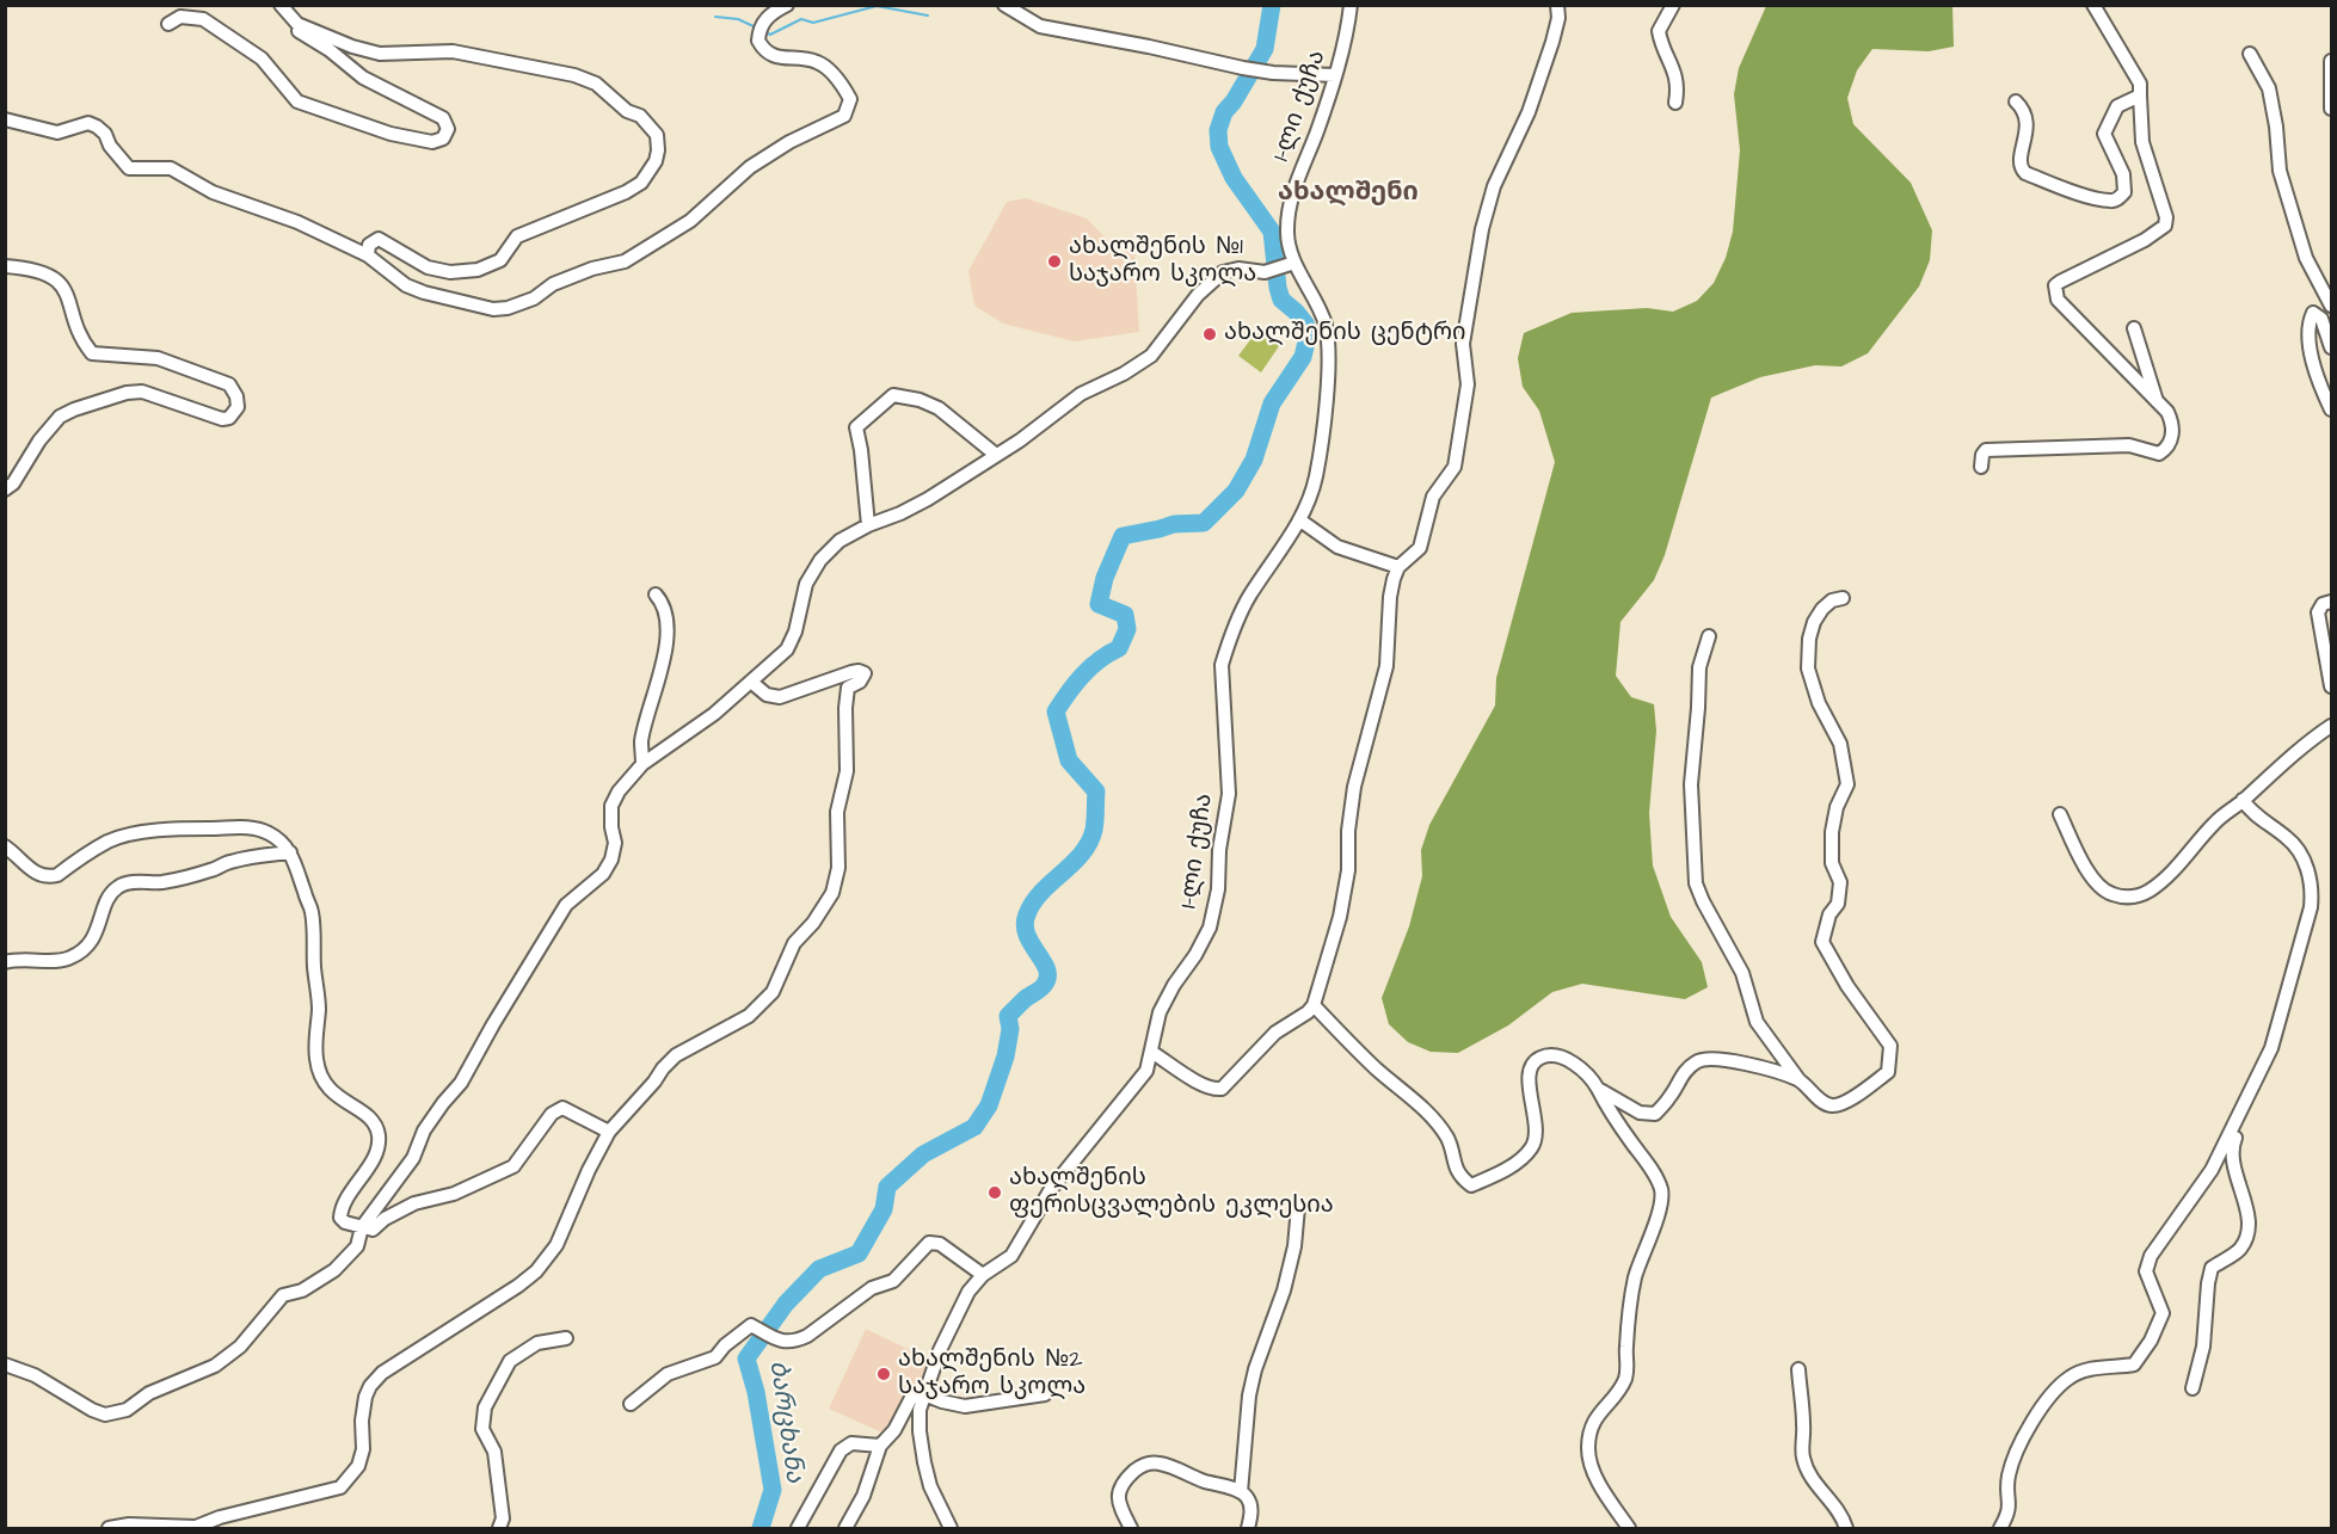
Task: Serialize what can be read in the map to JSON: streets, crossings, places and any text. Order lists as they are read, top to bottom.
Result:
{
  "streets": {
    "street": ["1-ლი ქუჩა"]
  },
  "districts": ["ახალშენი"],
  "water": ["ბარცხანა"],
  "places": [
    "ახალშენის №1 საჯარო სკოლა",
    "ახალშენის ცენტრი",
    "ახალშენის ფერისცვალების ეკლესია",
    "ახალშენის №2 საჯარო სკოლა"
  ]
}
